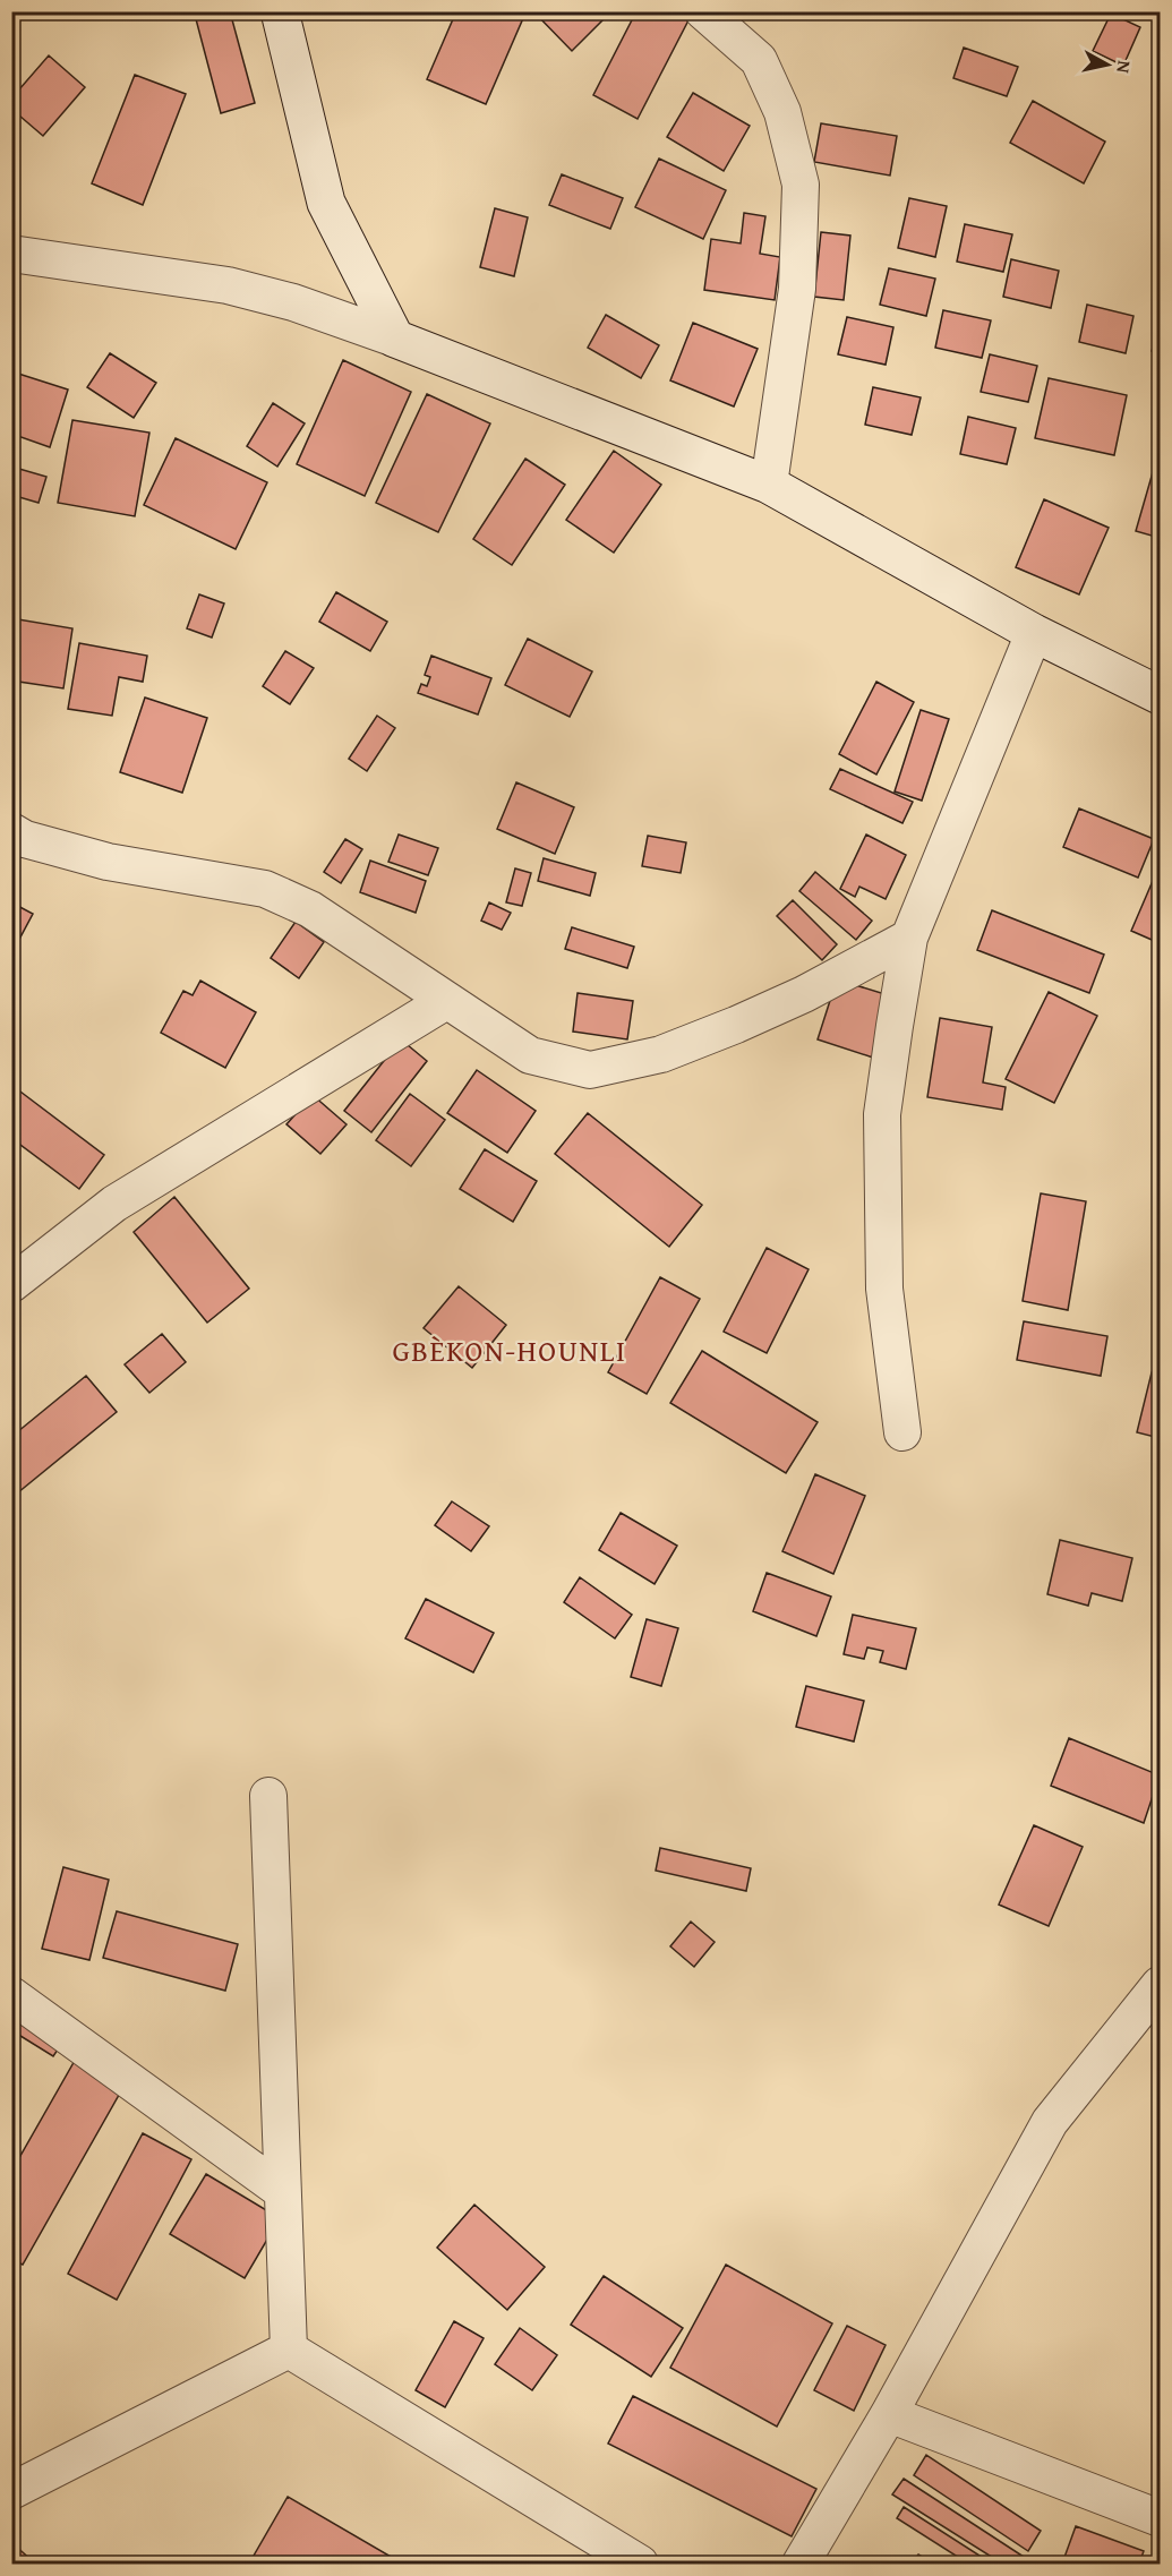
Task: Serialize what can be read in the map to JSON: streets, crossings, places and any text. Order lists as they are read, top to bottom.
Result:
{
  "districts": ["GBÈKON-HOUNLI"],
  "north": "right"
}
